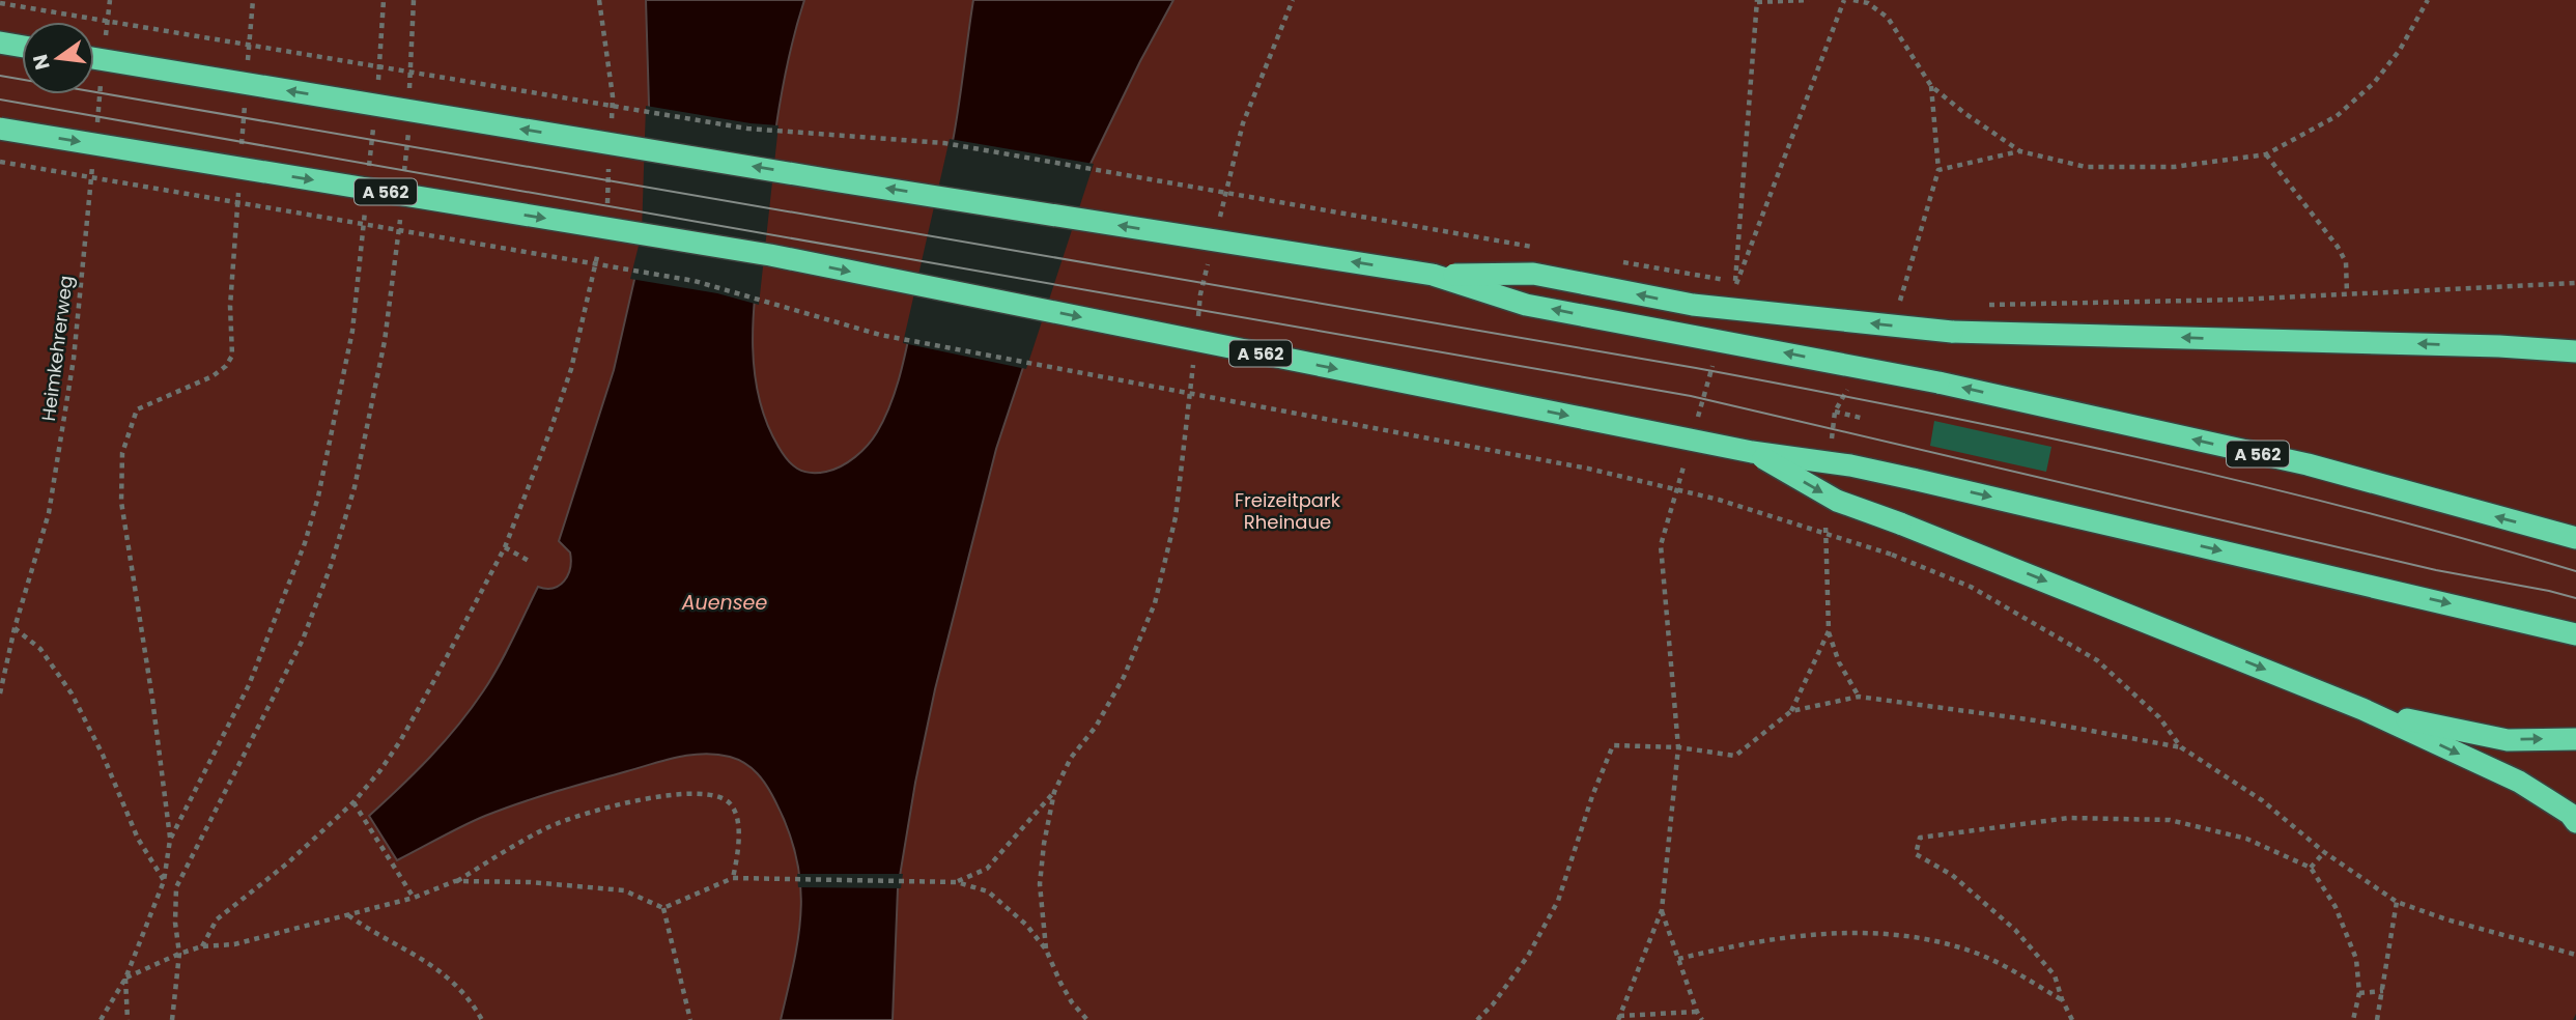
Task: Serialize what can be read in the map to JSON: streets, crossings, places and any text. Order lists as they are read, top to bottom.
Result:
{
  "streets": {
    "highway": ["A 562"],
    "path": ["Heimkehrerweg"]
  },
  "water": ["Auensee"],
  "parks": ["Freizeitpark Rheinaue"],
  "north": "left"
}
